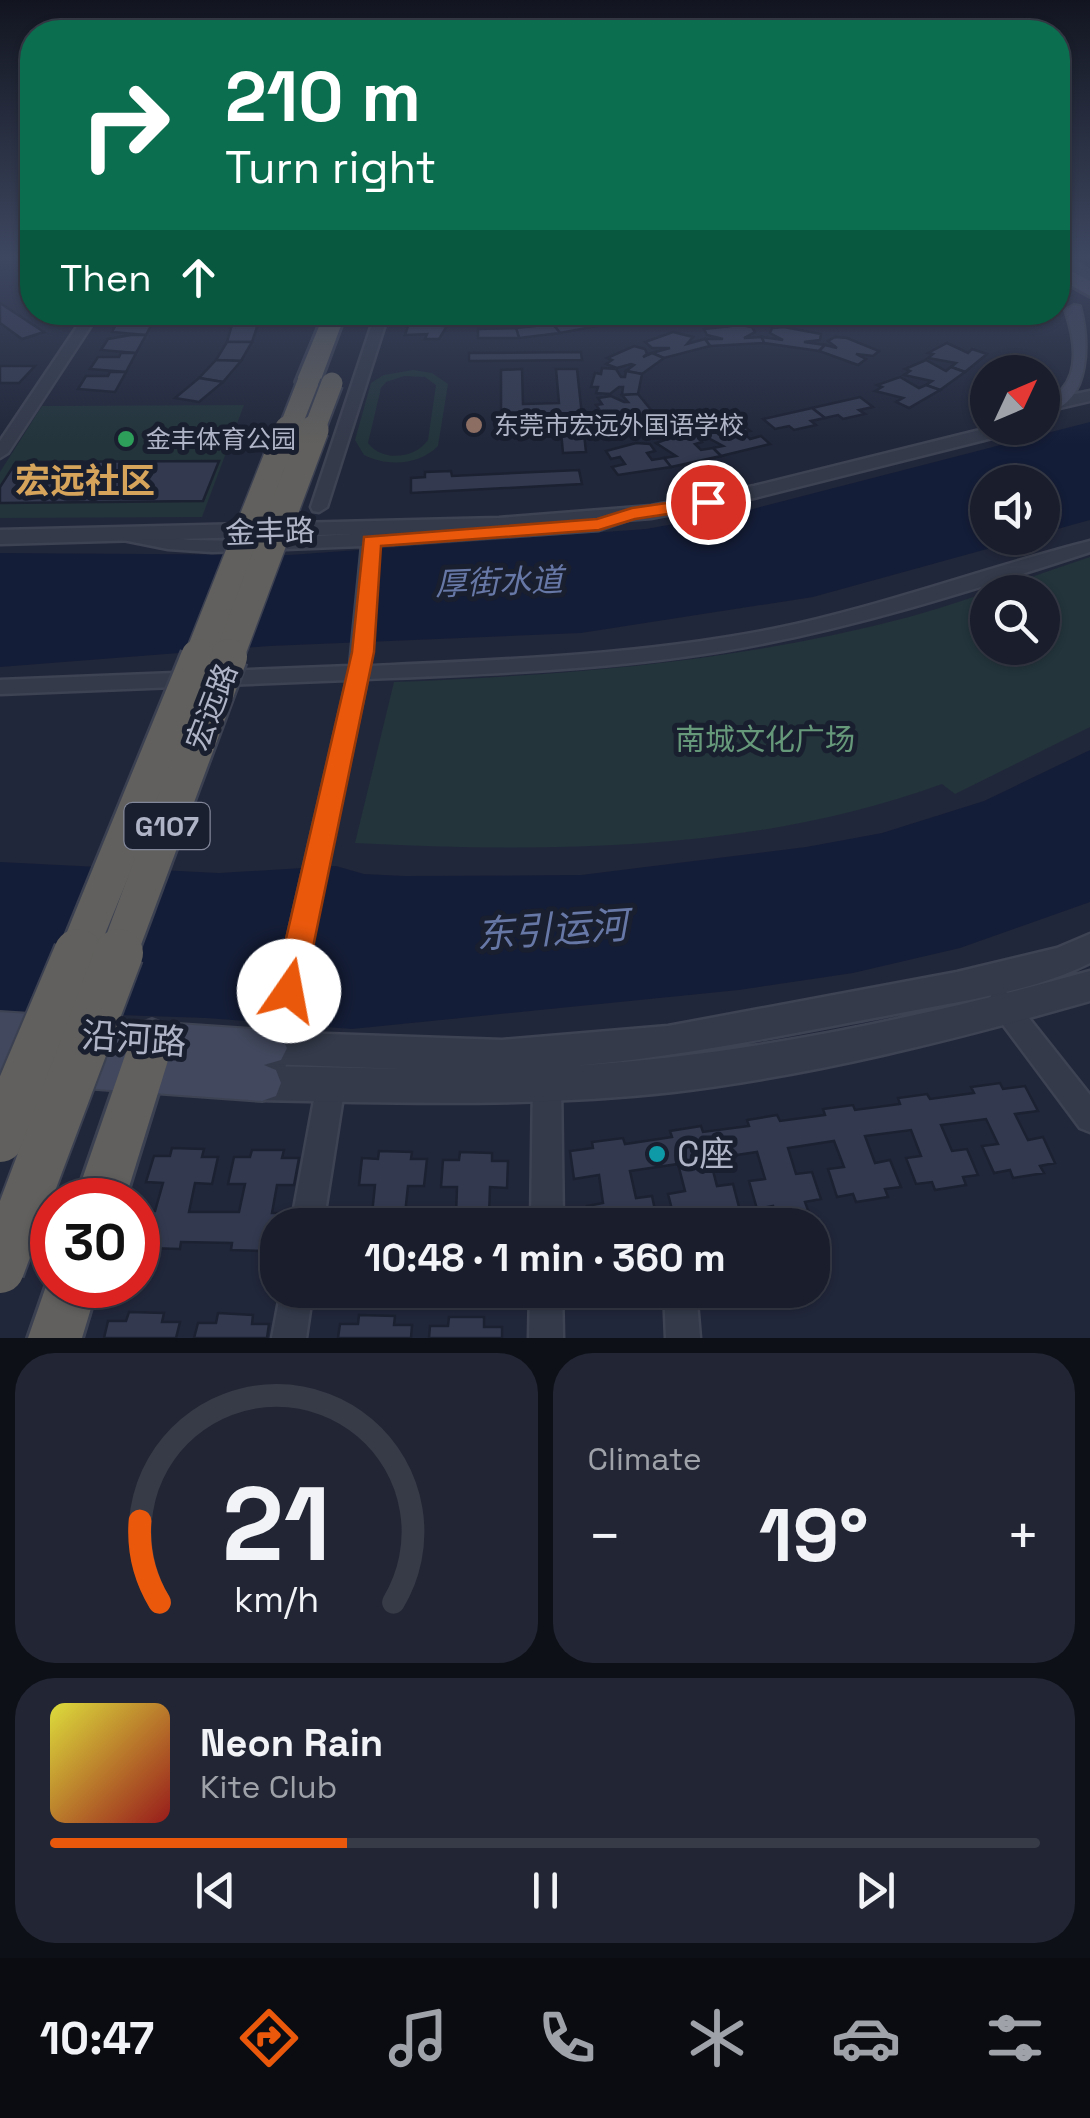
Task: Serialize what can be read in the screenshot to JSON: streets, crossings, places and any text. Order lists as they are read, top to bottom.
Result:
{
  "streets": {
    "highway": ["宏远路", "G107"],
    "main road": ["沿河路"],
    "street": ["金丰路"]
  },
  "districts": ["宏远社区"],
  "water": ["厚街水道", "东引运河"],
  "parks": ["南城文化广场"],
  "places": ["东莞市宏远外国语学校", "金丰体育公园", "C座"],
  "north": "top right",
  "page": {
    "turn": ["210 m", "Turn right"],
    "then": "Then",
    "limit": "30",
    "trip": "10:48 · 1 min · 360 m",
    "tile": "Climate",
    "heat": ["−", "19°", "+"],
    "song": ["Neon Rain", "Kite Club"],
    "tabs": "10:47",
    "gauge": ["21", "km/h"]
  }
}
